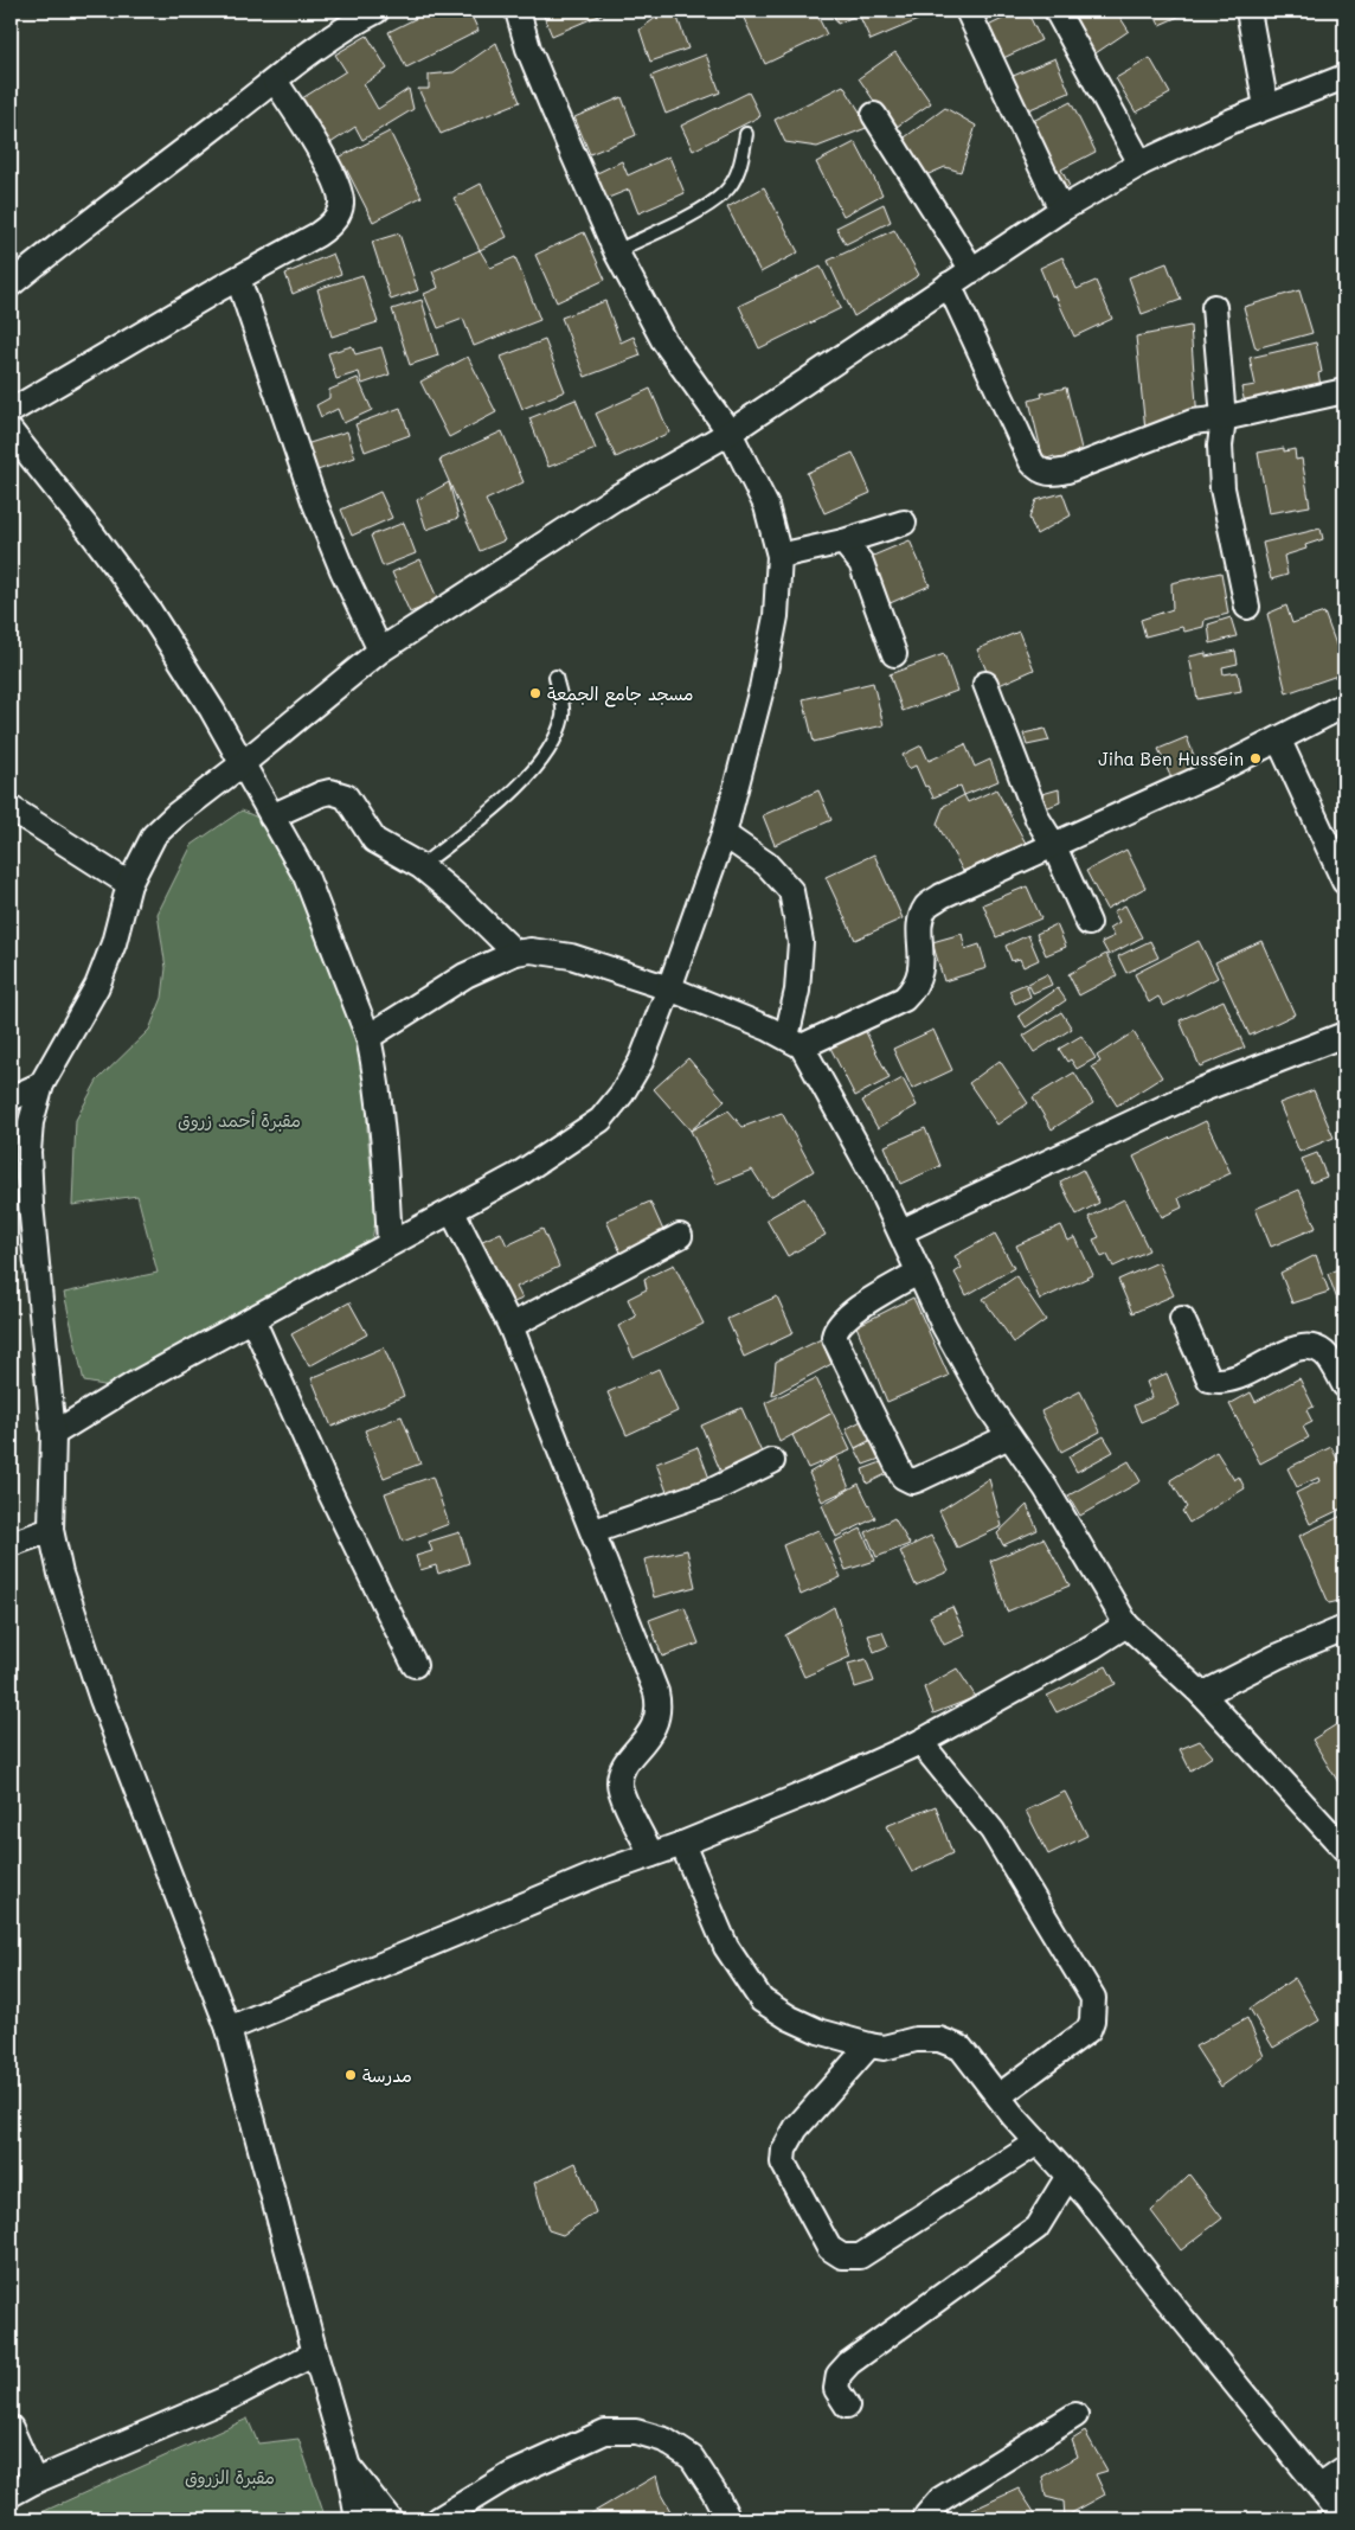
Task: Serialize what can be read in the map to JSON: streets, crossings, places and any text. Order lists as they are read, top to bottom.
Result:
{
  "parks": ["مقبرة أحمد زروق", "مقبرة الزروق"],
  "places": ["مسجد جامع الجمعة", "Jiha Ben Hussein", "مدرسة"]
}
